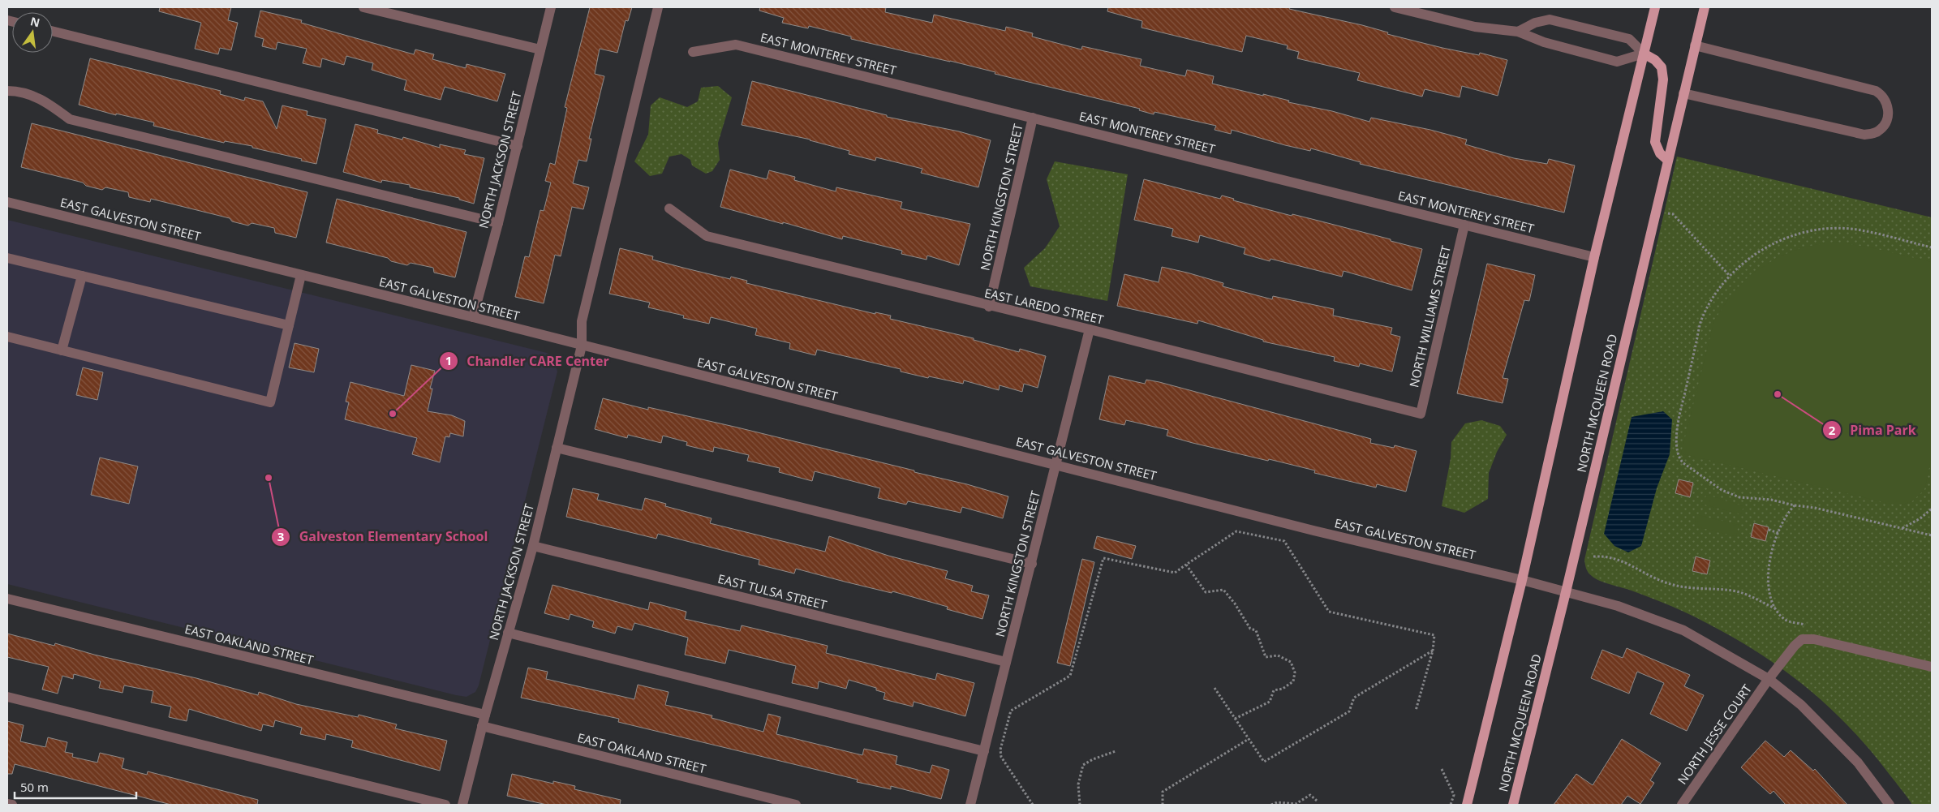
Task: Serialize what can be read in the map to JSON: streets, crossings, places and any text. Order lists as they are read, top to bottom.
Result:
{
  "streets": {
    "main road": ["NORTH MCQUEEN ROAD"],
    "street": [
      "EAST MONTEREY STREET",
      "NORTH JACKSON STREET",
      "NORTH KINGSTON STREET",
      "EAST GALVESTON STREET",
      "EAST LAREDO STREET",
      "NORTH WILLIAMS STREET",
      "EAST TULSA STREET",
      "EAST OAKLAND STREET",
      "NORTH JESSE COURT"
    ]
  },
  "crossings": [
    ["EAST MONTEREY STREET", "NORTH KINGSTON STREET"],
    ["EAST MONTEREY STREET", "NORTH WILLIAMS STREET"],
    ["NORTH JACKSON STREET", "EAST GALVESTON STREET"],
    ["NORTH JACKSON STREET", "EAST TULSA STREET"],
    ["NORTH JACKSON STREET", "EAST OAKLAND STREET"],
    ["NORTH KINGSTON STREET", "EAST GALVESTON STREET"],
    ["NORTH KINGSTON STREET", "EAST LAREDO STREET"],
    ["NORTH KINGSTON STREET", "EAST TULSA STREET"],
    ["EAST GALVESTON STREET", "NORTH MCQUEEN ROAD"],
    ["EAST GALVESTON STREET", "NORTH JESSE COURT"],
    ["EAST LAREDO STREET", "NORTH WILLIAMS STREET"]
  ],
  "places": ["Pima Park", "Chandler CARE Center", "Galveston Elementary School"],
  "scale_bar": "50 m",
  "north": "top"
}
